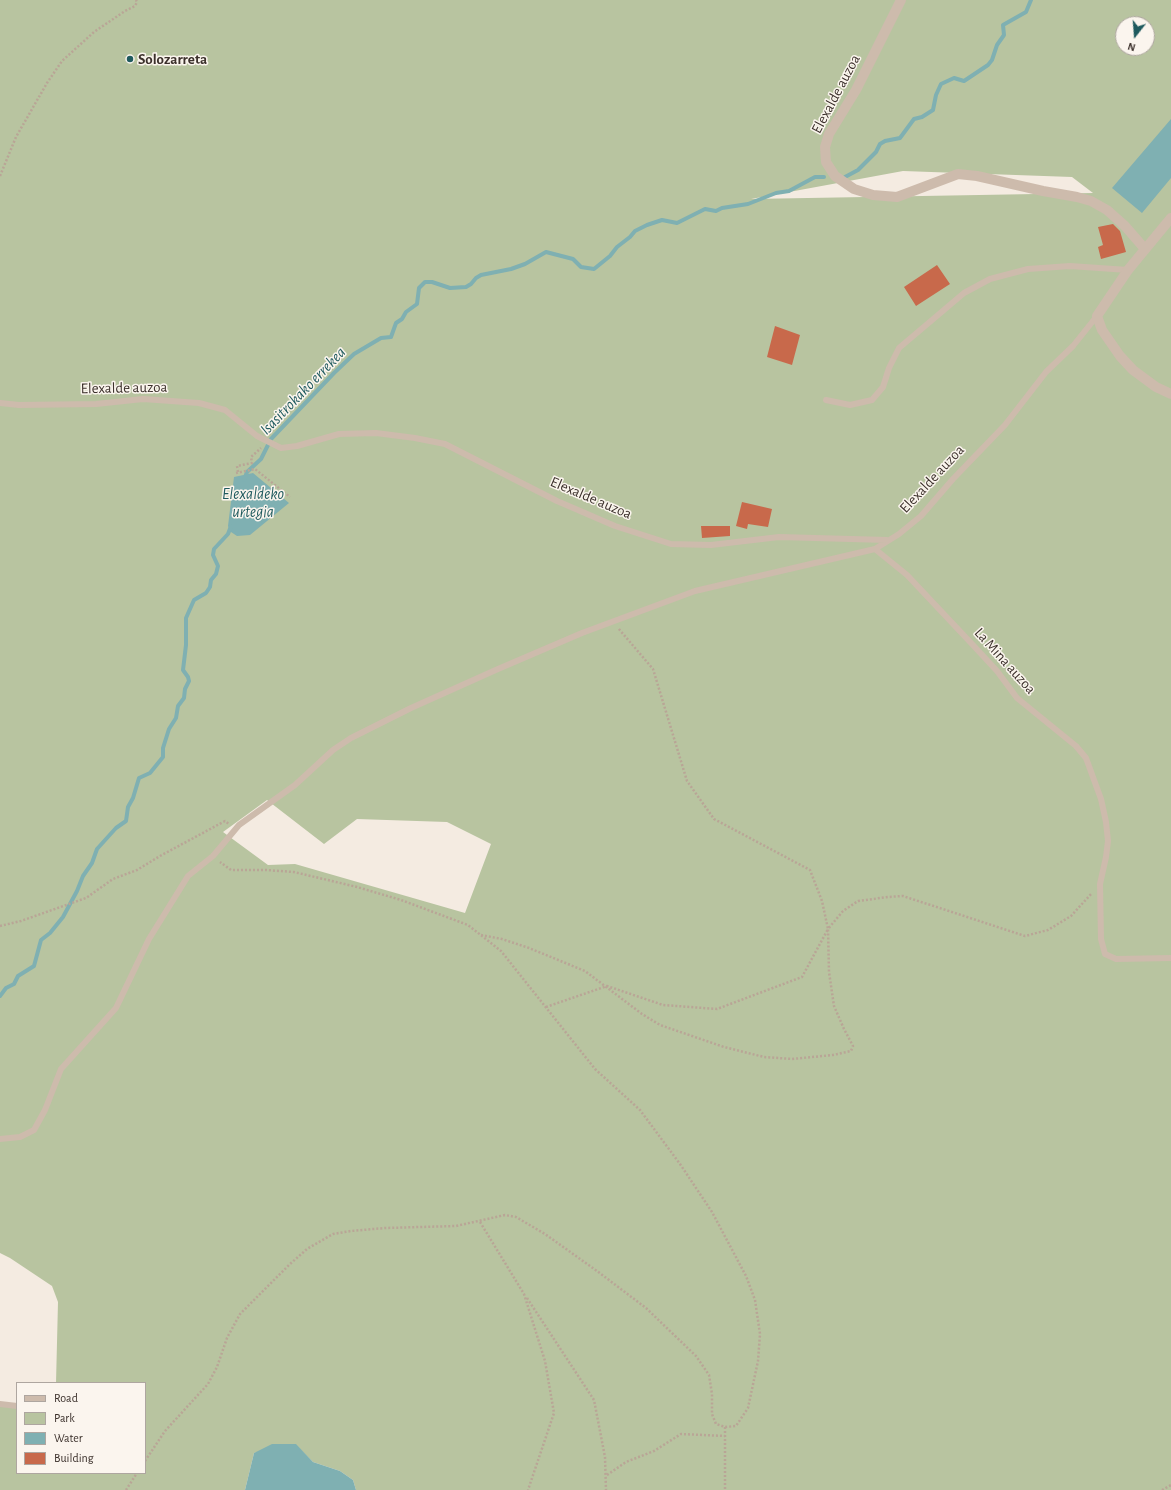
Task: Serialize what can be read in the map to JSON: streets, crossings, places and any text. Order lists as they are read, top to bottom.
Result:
{
  "streets": {
    "street": ["Elexalde auzoa"],
    "lane": ["La Mina auzoa"]
  },
  "water": ["Isasitrokako errekea", "Elexaldeko urtegia"],
  "places": ["Solozarreta"],
  "legend": [
    "Road",
    "Park",
    "Water",
    "Building"
  ],
  "north": "bottom"
}
